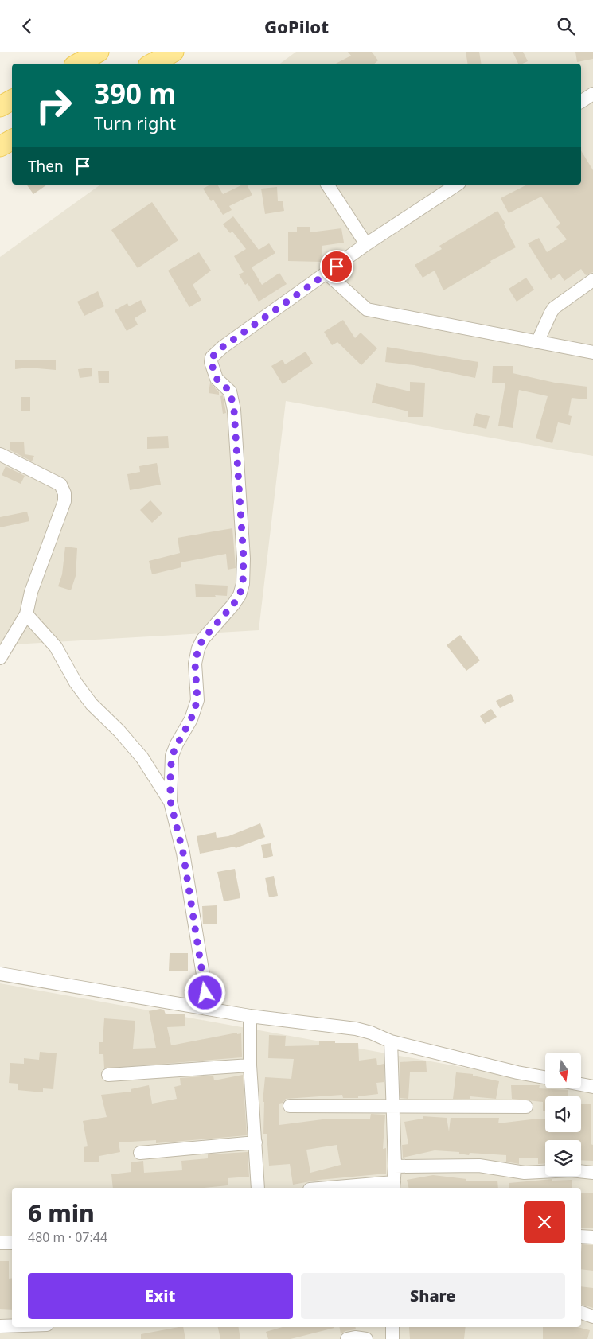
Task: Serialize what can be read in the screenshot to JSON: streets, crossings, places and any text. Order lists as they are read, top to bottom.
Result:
{
  "north": "bottom",
  "page": {
    "header": "GoPilot",
    "turn": ["390 m", "Turn right"],
    "then": "Then",
    "heading": ["6 min", "480 m · 07:44"],
    "buttons": ["Exit", "Share"]
  }
}
